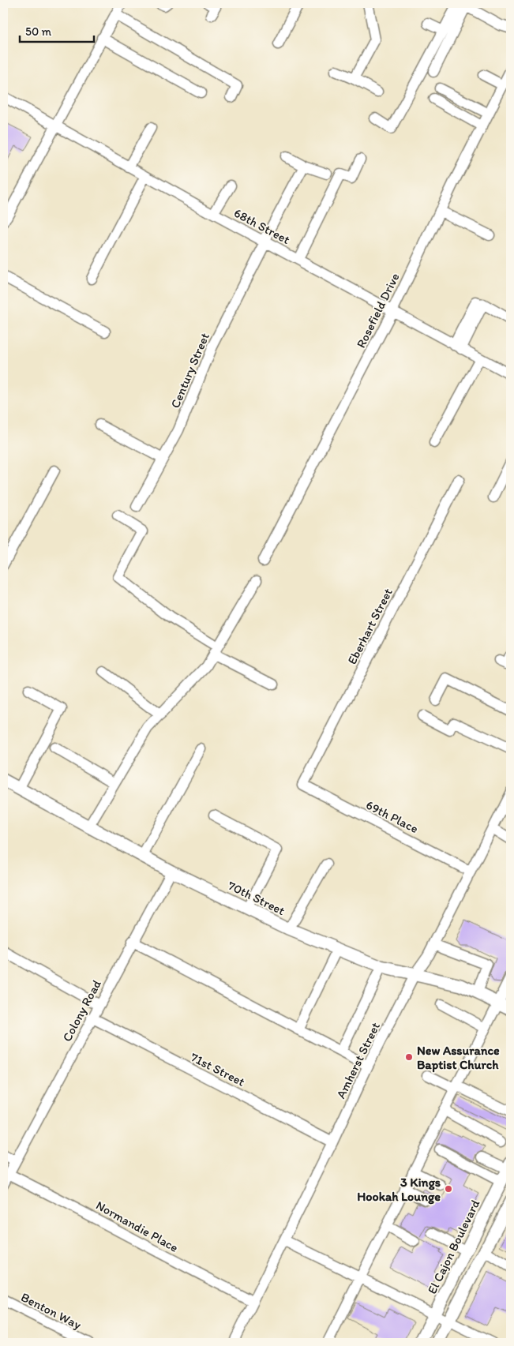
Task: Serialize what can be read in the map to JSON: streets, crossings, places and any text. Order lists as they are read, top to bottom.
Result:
{
  "streets": {
    "main road": ["70th Street", "El Cajon Boulevard"],
    "street": [
      "68th Street",
      "Rosefield Drive",
      "Century Street",
      "Eberhart Street",
      "69th Place",
      "Colony Road",
      "Amherst Street",
      "71st Street",
      "Normandie Place",
      "Benton Way"
    ]
  },
  "crossings": [
    ["68th Street", "Rosefield Drive"],
    ["68th Street", "Century Street"],
    ["Eberhart Street", "69th Place"],
    ["69th Place", "Amherst Street"],
    ["70th Street", "Colony Road"],
    ["70th Street", "Amherst Street"],
    ["Colony Road", "71st Street"],
    ["Colony Road", "Normandie Place"],
    ["Amherst Street", "71st Street"],
    ["Amherst Street", "Normandie Place"]
  ],
  "places": ["New Assurance Baptist Church", "3 Kings Hookah Lounge"],
  "scale_bar": "50 m"
}
